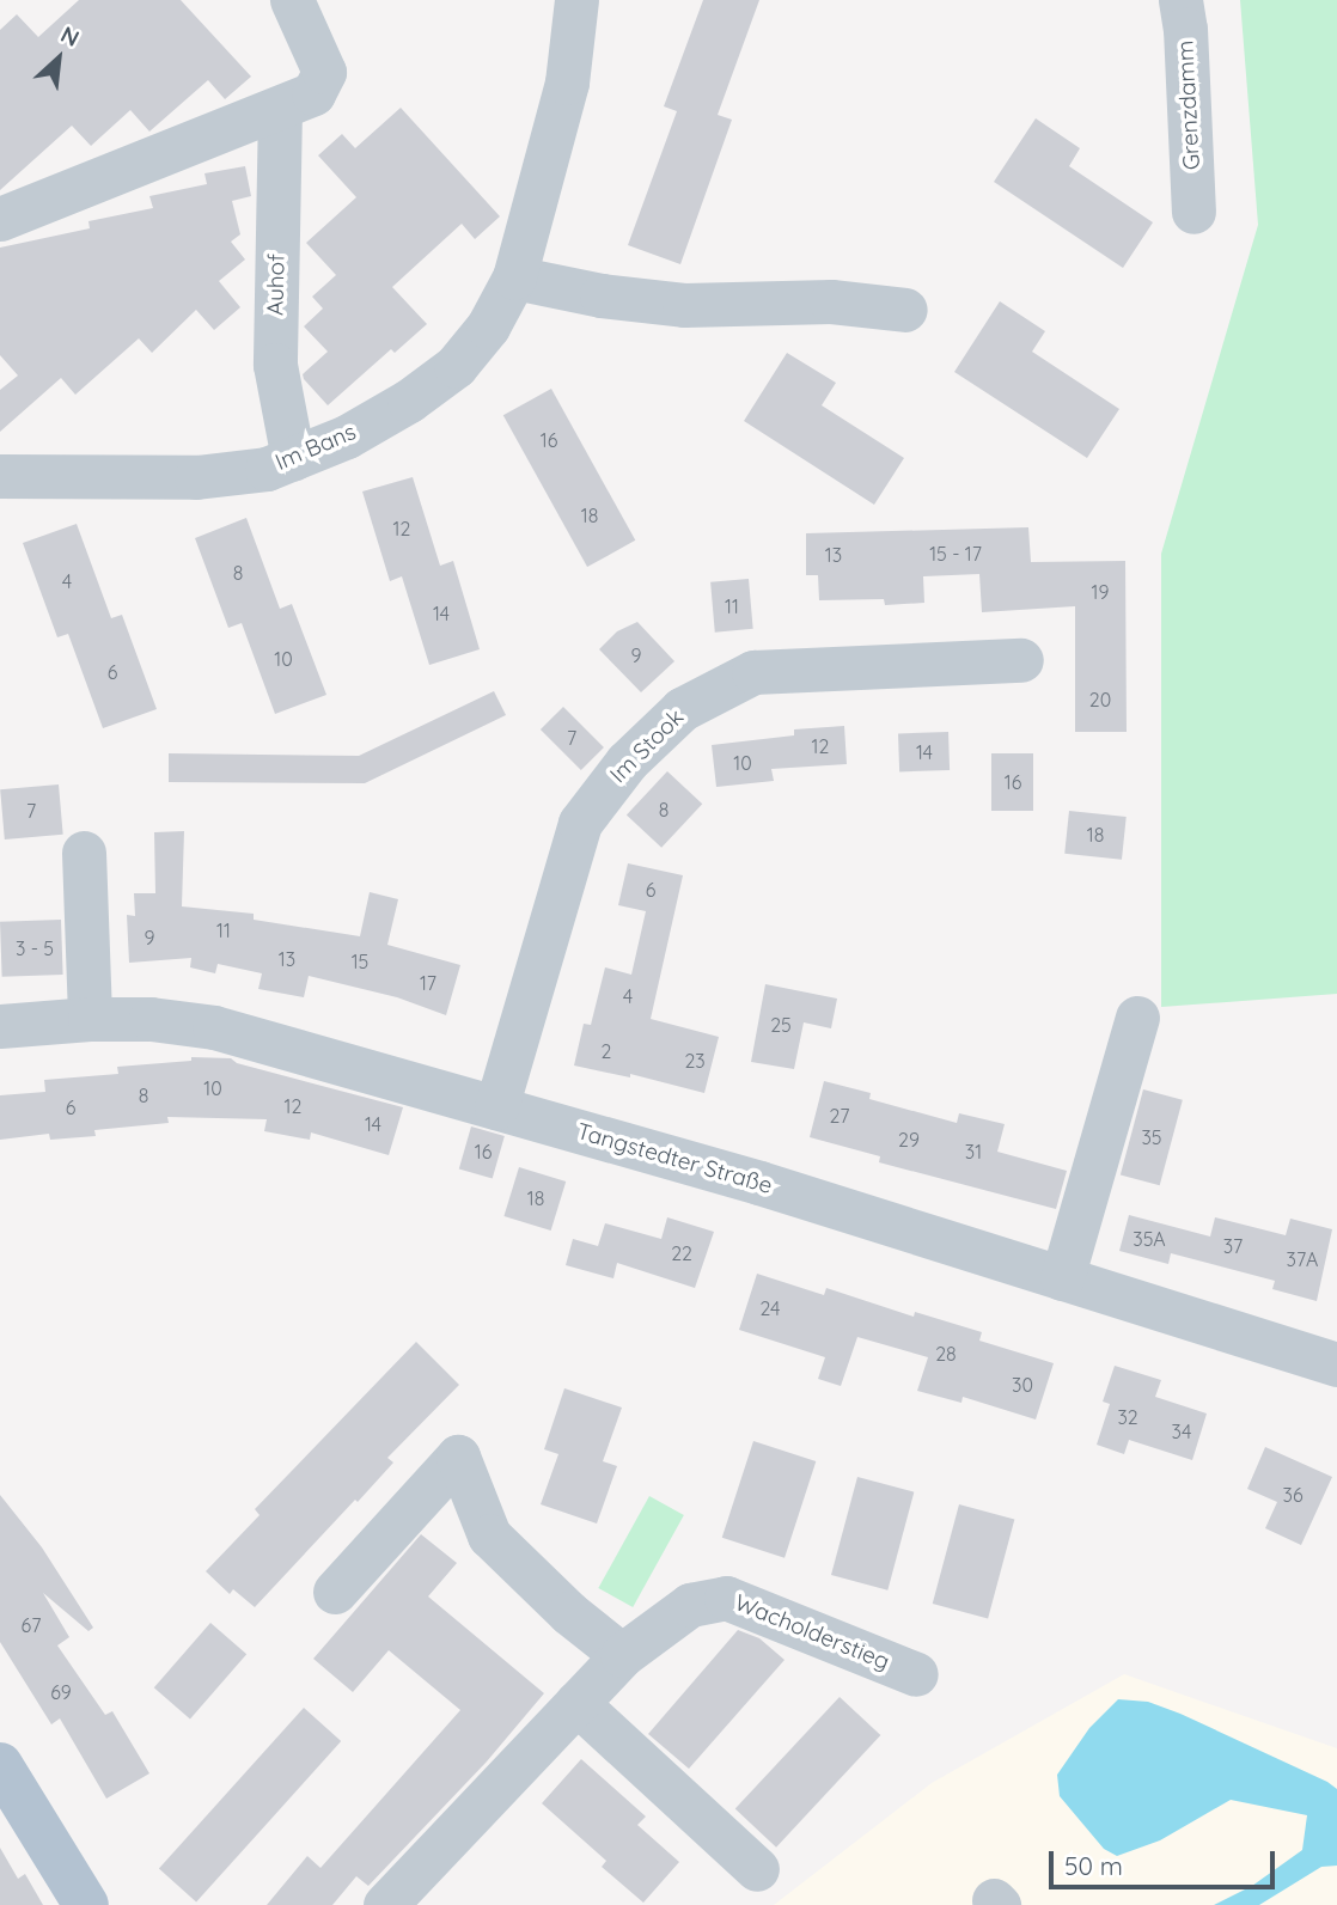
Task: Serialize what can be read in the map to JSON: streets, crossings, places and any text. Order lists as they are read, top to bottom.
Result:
{
  "streets": {
    "street": [
      "Grenzdamm",
      "Auhof",
      "Im Bans",
      "Im Stook",
      "Tangstedter Straße",
      "Wacholderstieg"
    ]
  },
  "crossings": [
    ["Auhof", "Im Bans"],
    ["Im Stook", "Tangstedter Straße"]
  ],
  "house_numbers": [
    "16",
    "18",
    "12",
    "15 - 17",
    "13",
    "8",
    "4",
    "19",
    "11",
    "14",
    "9",
    "10",
    "6",
    "20",
    "7",
    "12",
    "14",
    "10",
    "16",
    "8",
    "7",
    "18",
    "6",
    "11",
    "9",
    "3 - 5",
    "13",
    "15",
    "17",
    "4",
    "25",
    "2",
    "23",
    "10",
    "8",
    "12",
    "6",
    "27",
    "14",
    "35",
    "29",
    "16",
    "31",
    "18",
    "35A",
    "37",
    "22",
    "37A",
    "24",
    "28",
    "30",
    "32",
    "34",
    "36",
    "67",
    "69"
  ],
  "scale_bar": "50 m",
  "north": "top right"
}
